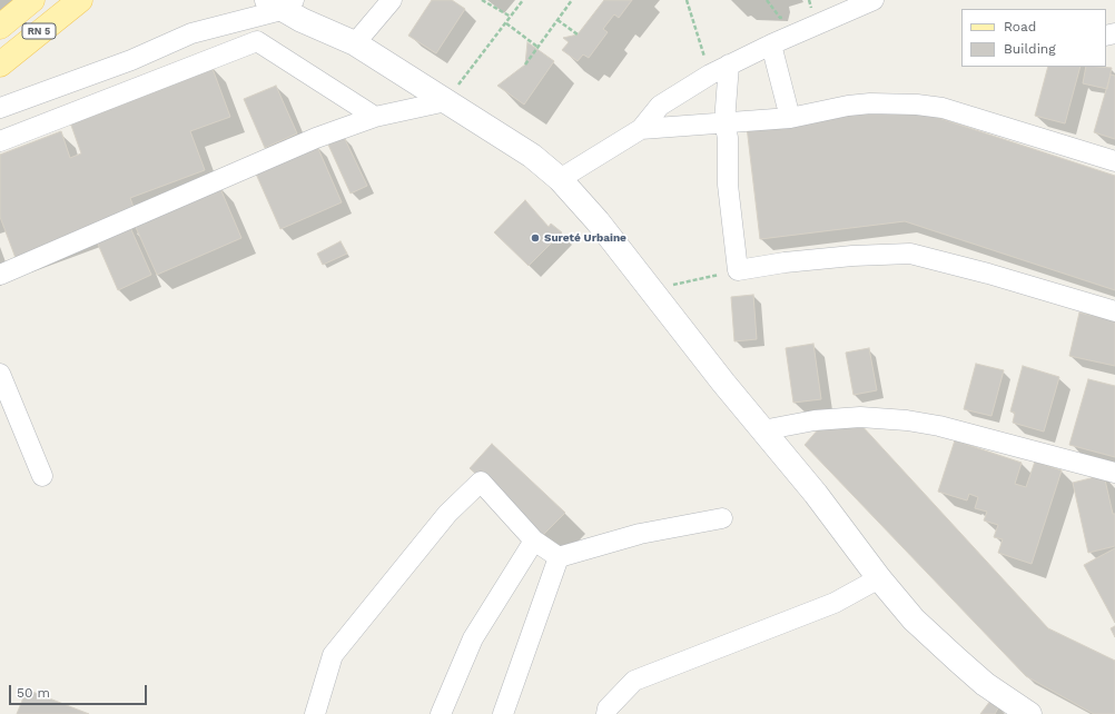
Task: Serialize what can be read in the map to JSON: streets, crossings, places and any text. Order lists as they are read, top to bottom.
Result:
{
  "streets": {
    "main road": ["RN 5"]
  },
  "places": ["Sureté Urbaine"],
  "legend": ["Road", "Building"],
  "scale_bar": "50 m"
}
